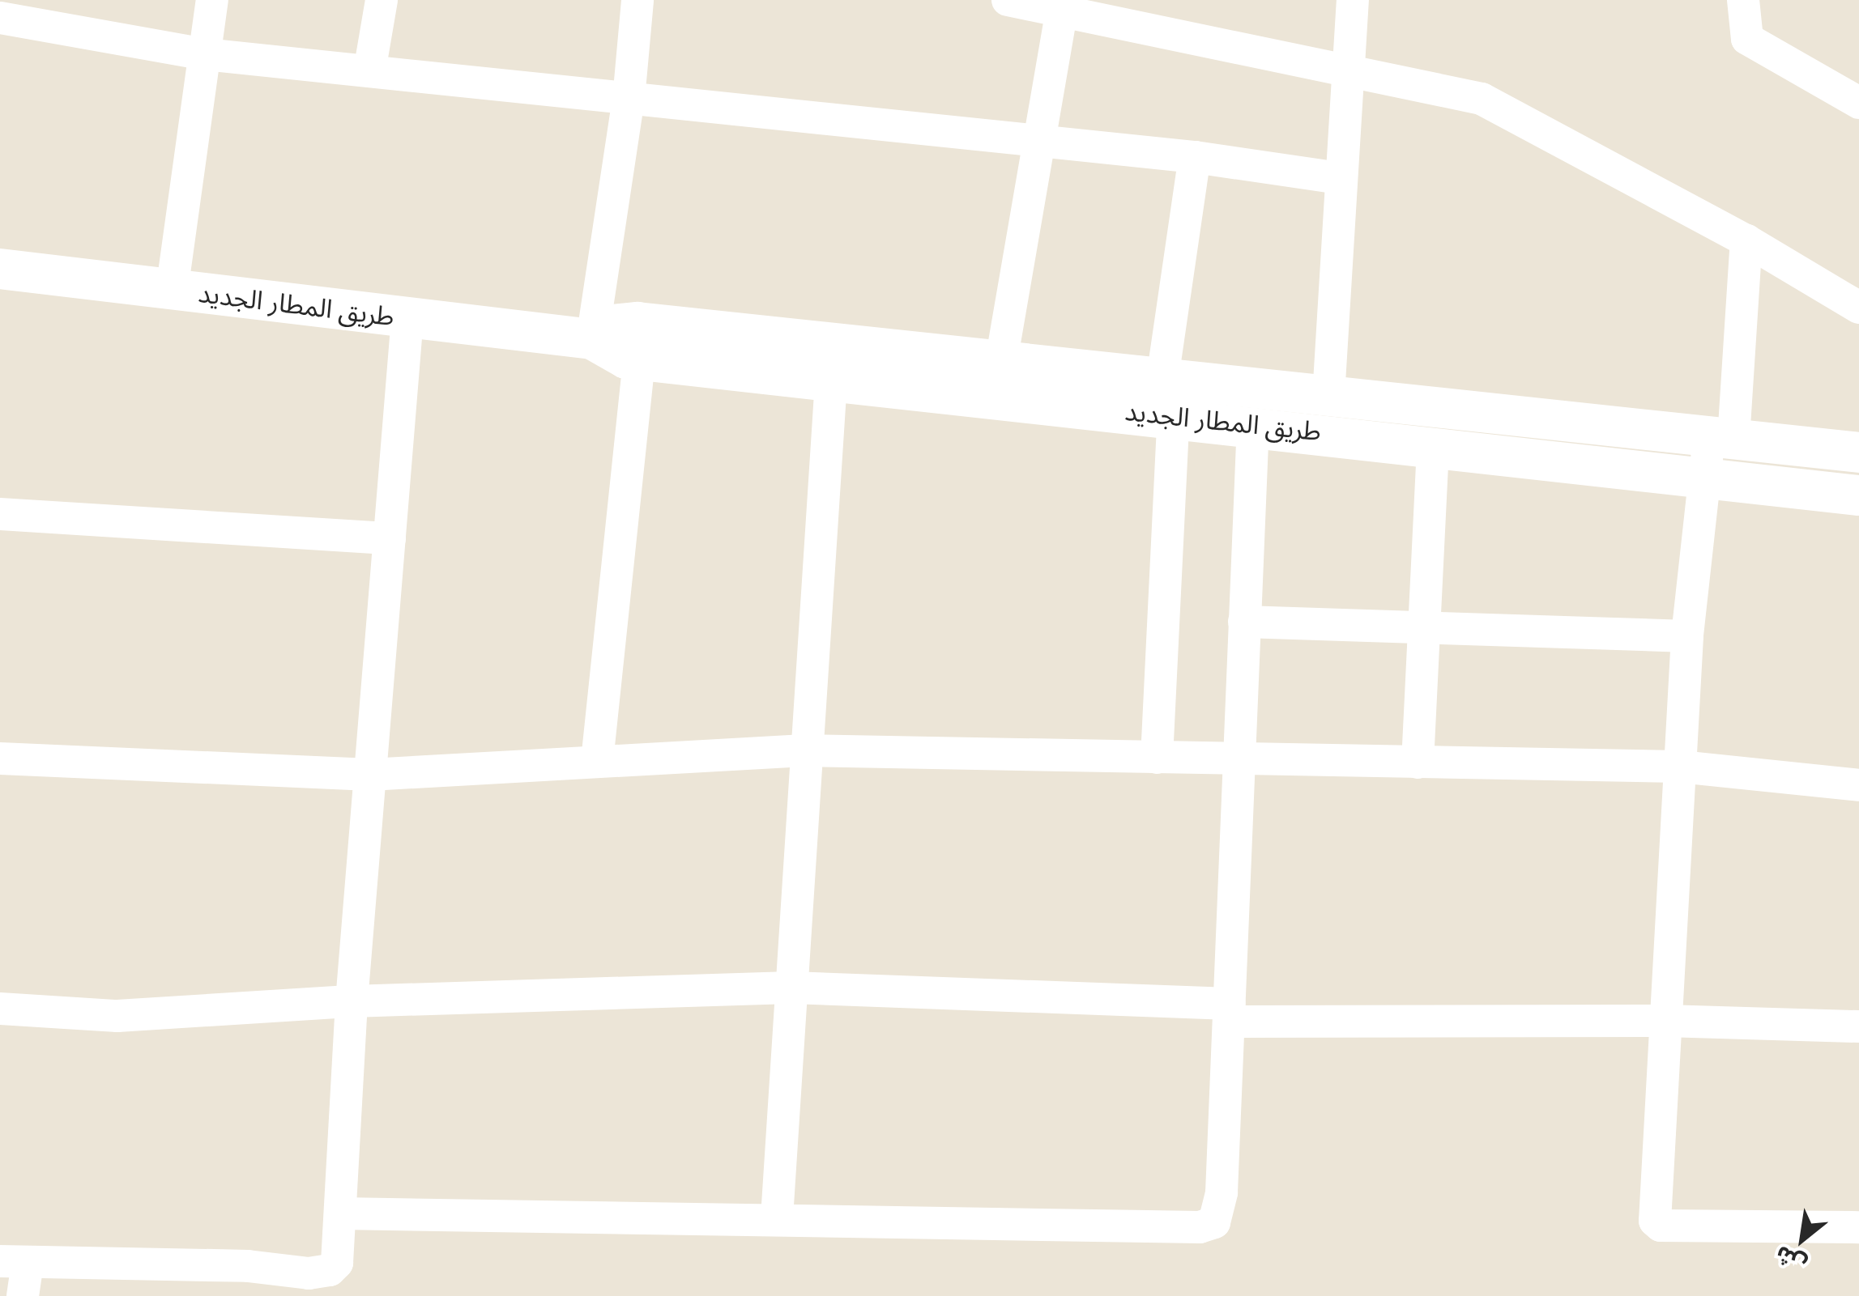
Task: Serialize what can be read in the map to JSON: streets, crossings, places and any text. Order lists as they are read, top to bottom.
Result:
{
  "streets": {
    "street": ["طريق المطار الجديد"]
  },
  "north": "bottom left"
}
